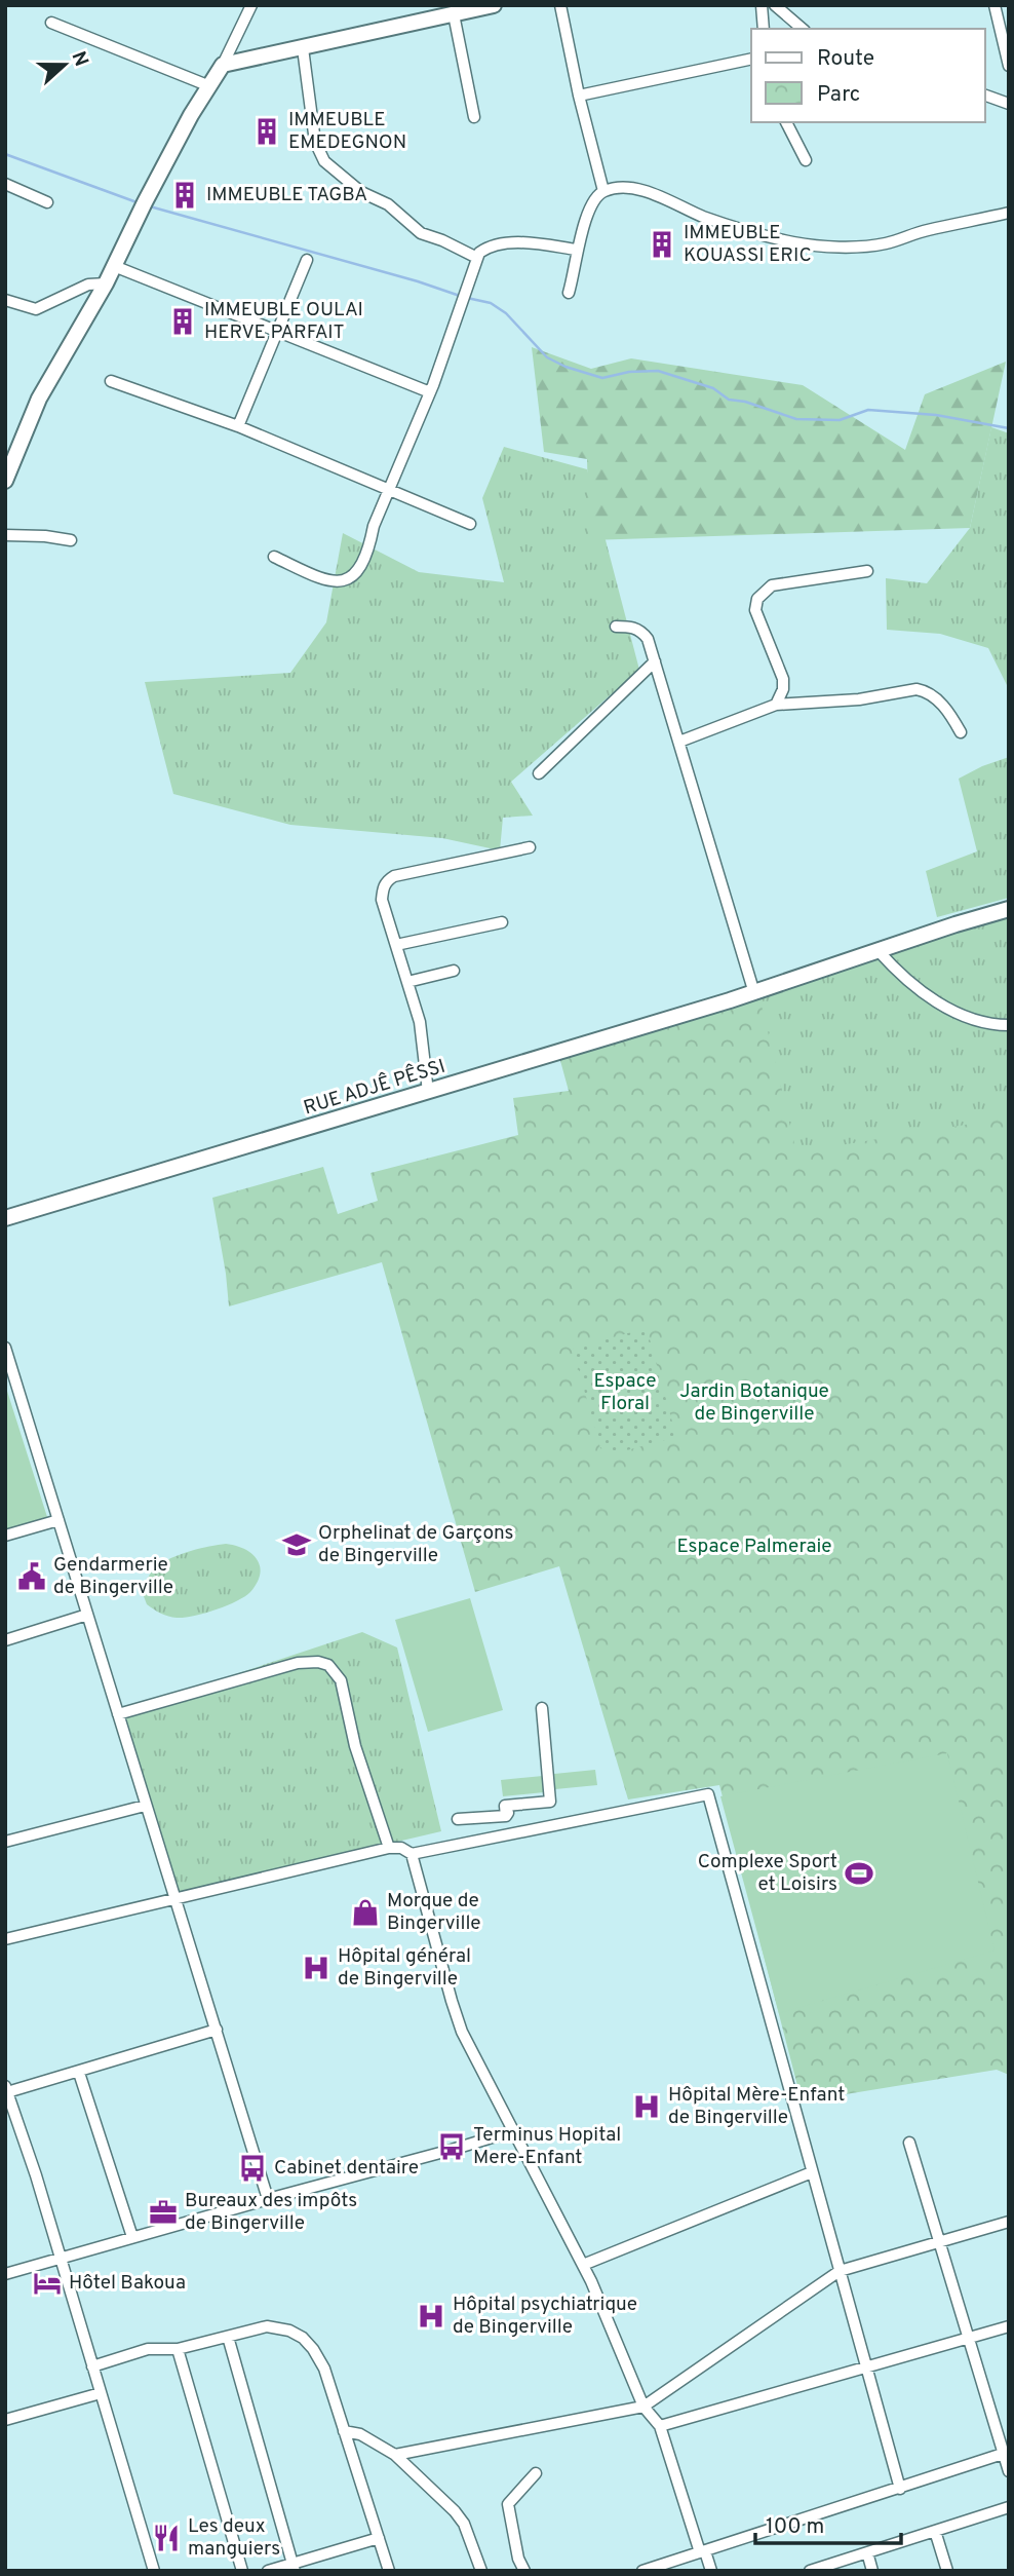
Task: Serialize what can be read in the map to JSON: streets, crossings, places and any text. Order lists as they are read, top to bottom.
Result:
{
  "streets": {
    "street": ["RUE ADJÊ PÊSSI"]
  },
  "parks": ["Espace Floral", "Jardin Botanique de Bingerville", "Espace Palmeraie"],
  "places": {
    "building": [
      "IMMEUBLE EMEDEGNON",
      "IMMEUBLE TAGBA",
      "IMMEUBLE KOUASSI ERIC",
      "IMMEUBLE OULAI HERVE PARFAIT"
    ],
    "school or university": ["Orphelinat de Garçons de Bingerville"],
    "public building": ["Gendarmerie de Bingerville"],
    "sports": ["Complexe Sport et Loisirs"],
    "shop": ["Morque de Bingerville"],
    "hospital": ["Hôpital général de Bingerville", "Hôpital Mère-Enfant de Bingerville", "Hôpital psychiatrique de Bingerville"],
    "bus stop": ["Terminus Hopital Mere-Enfant", "Cabinet dentaire"],
    "office": ["Bureaux des impôts de Bingerville"],
    "hotel": ["Hôtel Bakoua"],
    "restaurant": ["Les deux manguiers"]
  },
  "legend": ["Route", "Parc"],
  "scale_bar": "100 m",
  "north": "right"
}
